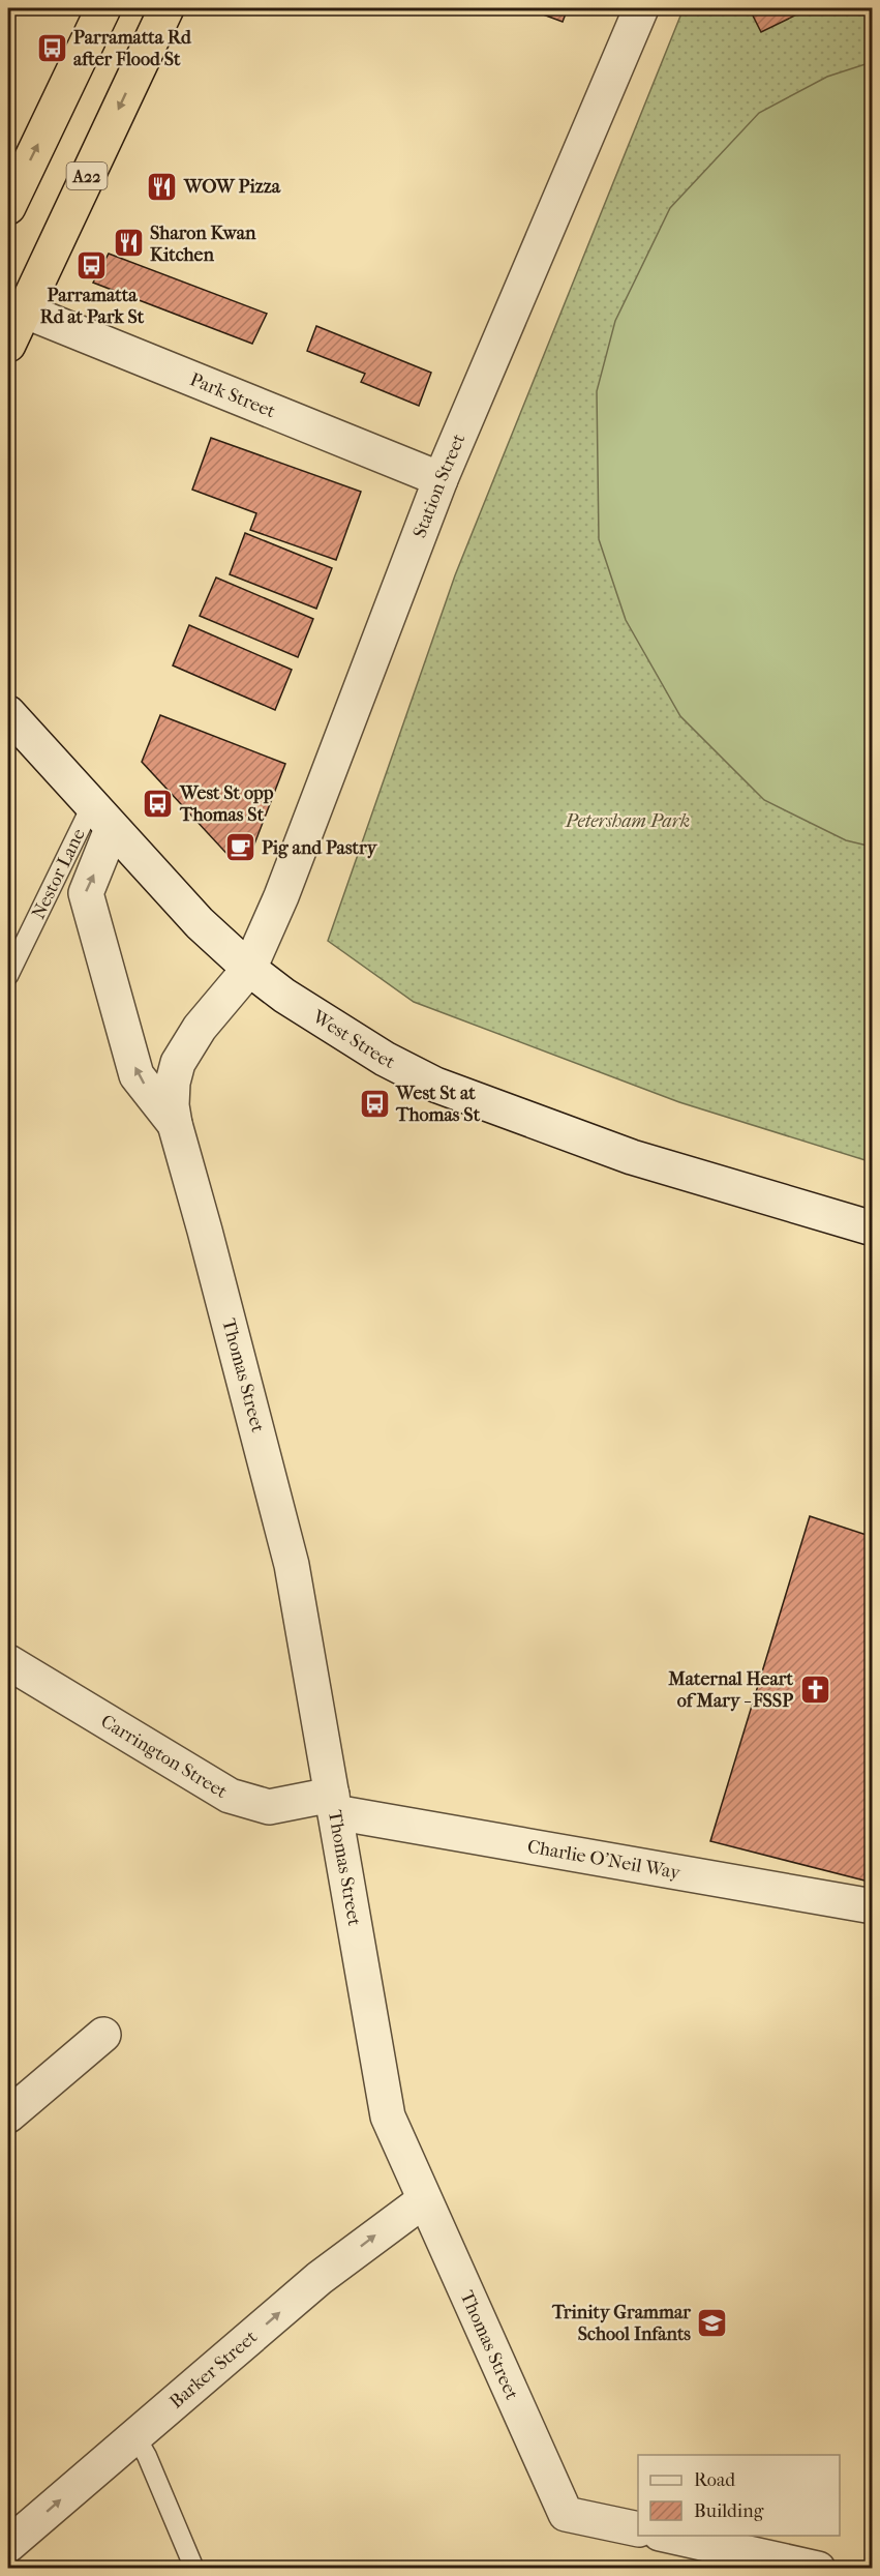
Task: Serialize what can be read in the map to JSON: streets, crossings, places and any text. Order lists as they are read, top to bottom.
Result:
{
  "streets": {
    "highway": ["A22"],
    "street": [
      "Park Street",
      "Station Street",
      "West Street",
      "Thomas Street",
      "Carrington Street",
      "Charlie O'Neil Way",
      "Barker Street"
    ],
    "lane": ["Nestor Lane"]
  },
  "crossings": [
    ["A22", "Park Street"],
    ["Park Street", "Station Street"],
    ["Station Street", "West Street"],
    ["Station Street", "Thomas Street"],
    ["Nestor Lane", "West Street"],
    ["Nestor Lane", "Thomas Street"],
    ["West Street", "Thomas Street"],
    ["Thomas Street", "Carrington Street"],
    ["Thomas Street", "Charlie O'Neil Way"],
    ["Thomas Street", "Barker Street"],
    ["Carrington Street", "Charlie O'Neil Way"]
  ],
  "one_way": ["Barker Street"],
  "parks": ["Petersham Park"],
  "places": {
    "bus stop": [
      "Parramatta Rd after Flood St",
      "Parramatta Rd at Park St",
      "West St opp Thomas St",
      "West St at Thomas St"
    ],
    "restaurant": ["WOW Pizza", "Sharon Kwan Kitchen"],
    "cafe": ["Pig and Pastry"],
    "church": ["Maternal Heart of Mary - FSSP"],
    "school or university": ["Trinity Grammar School Infants"]
  },
  "legend": ["Road", "Building"]
}
